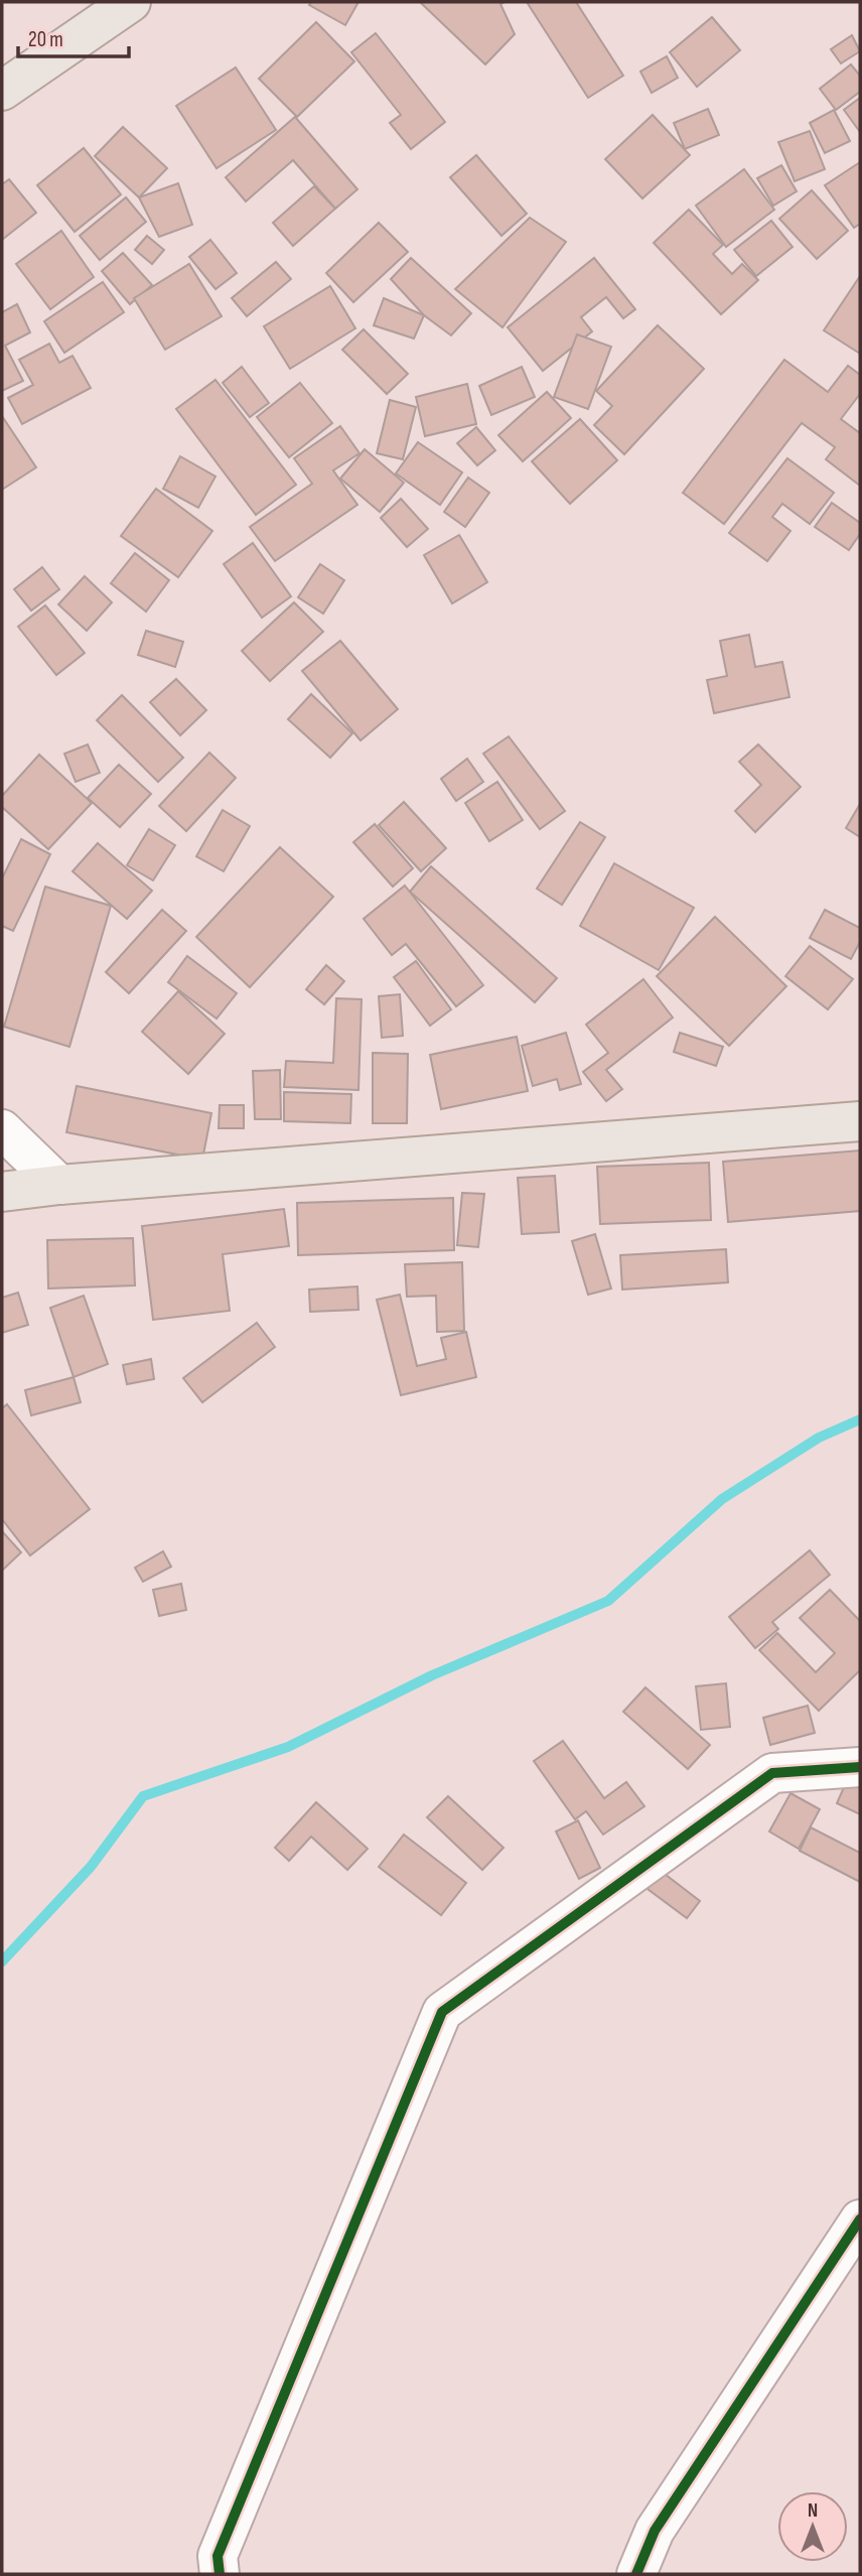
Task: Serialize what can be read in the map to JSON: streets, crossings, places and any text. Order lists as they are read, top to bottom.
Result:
{
  "scale_bar": "20 m",
  "north": "top"
}
